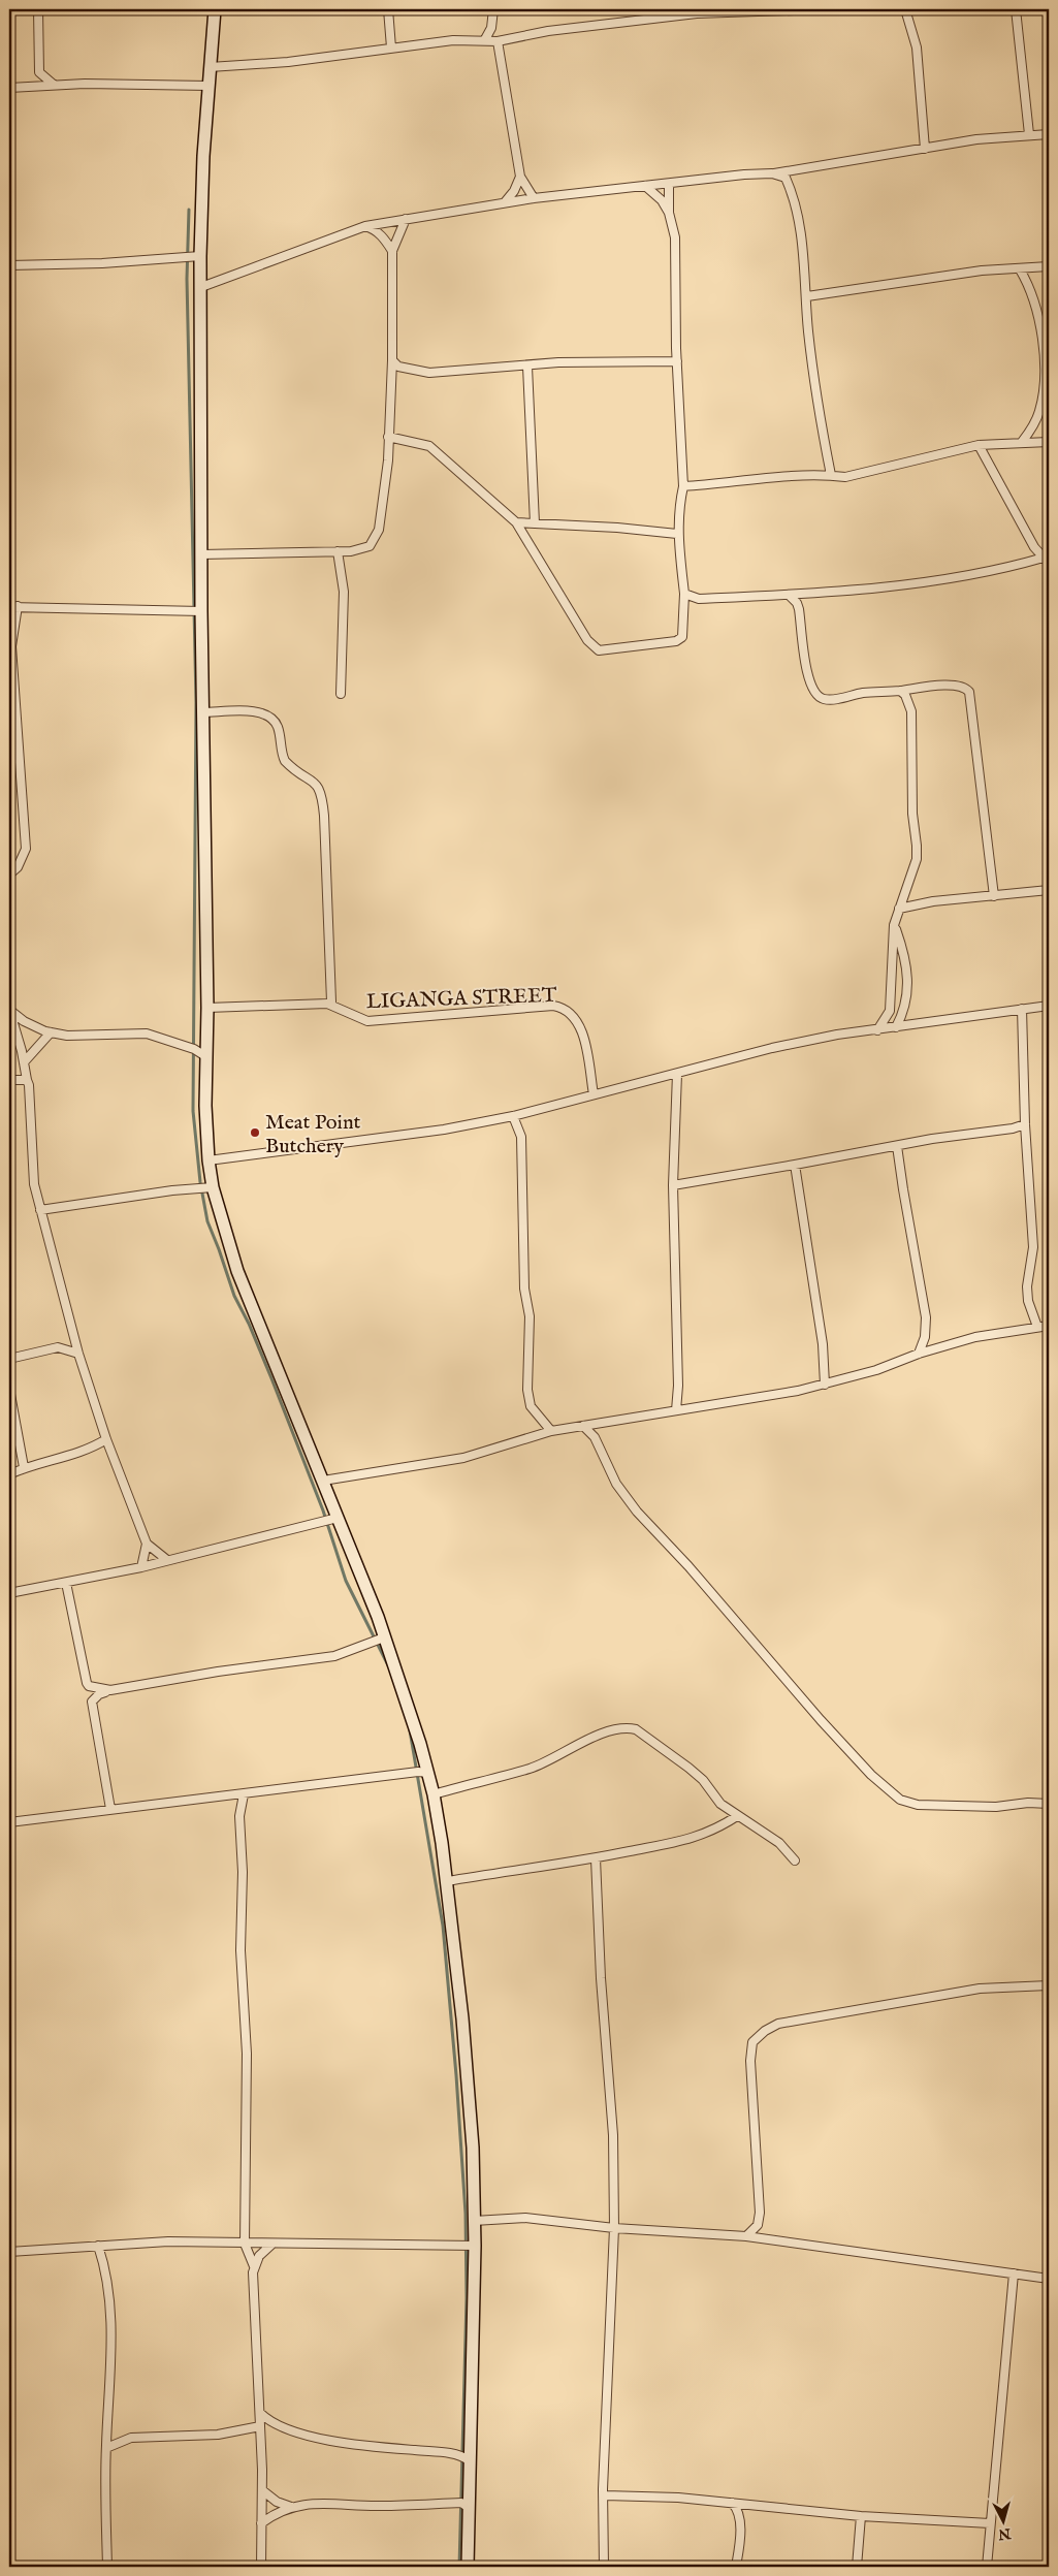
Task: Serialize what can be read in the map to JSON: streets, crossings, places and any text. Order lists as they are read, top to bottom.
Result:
{
  "streets": {
    "street": ["LIGANGA STREET"]
  },
  "places": ["Meat Point Butchery"],
  "north": "bottom"
}
